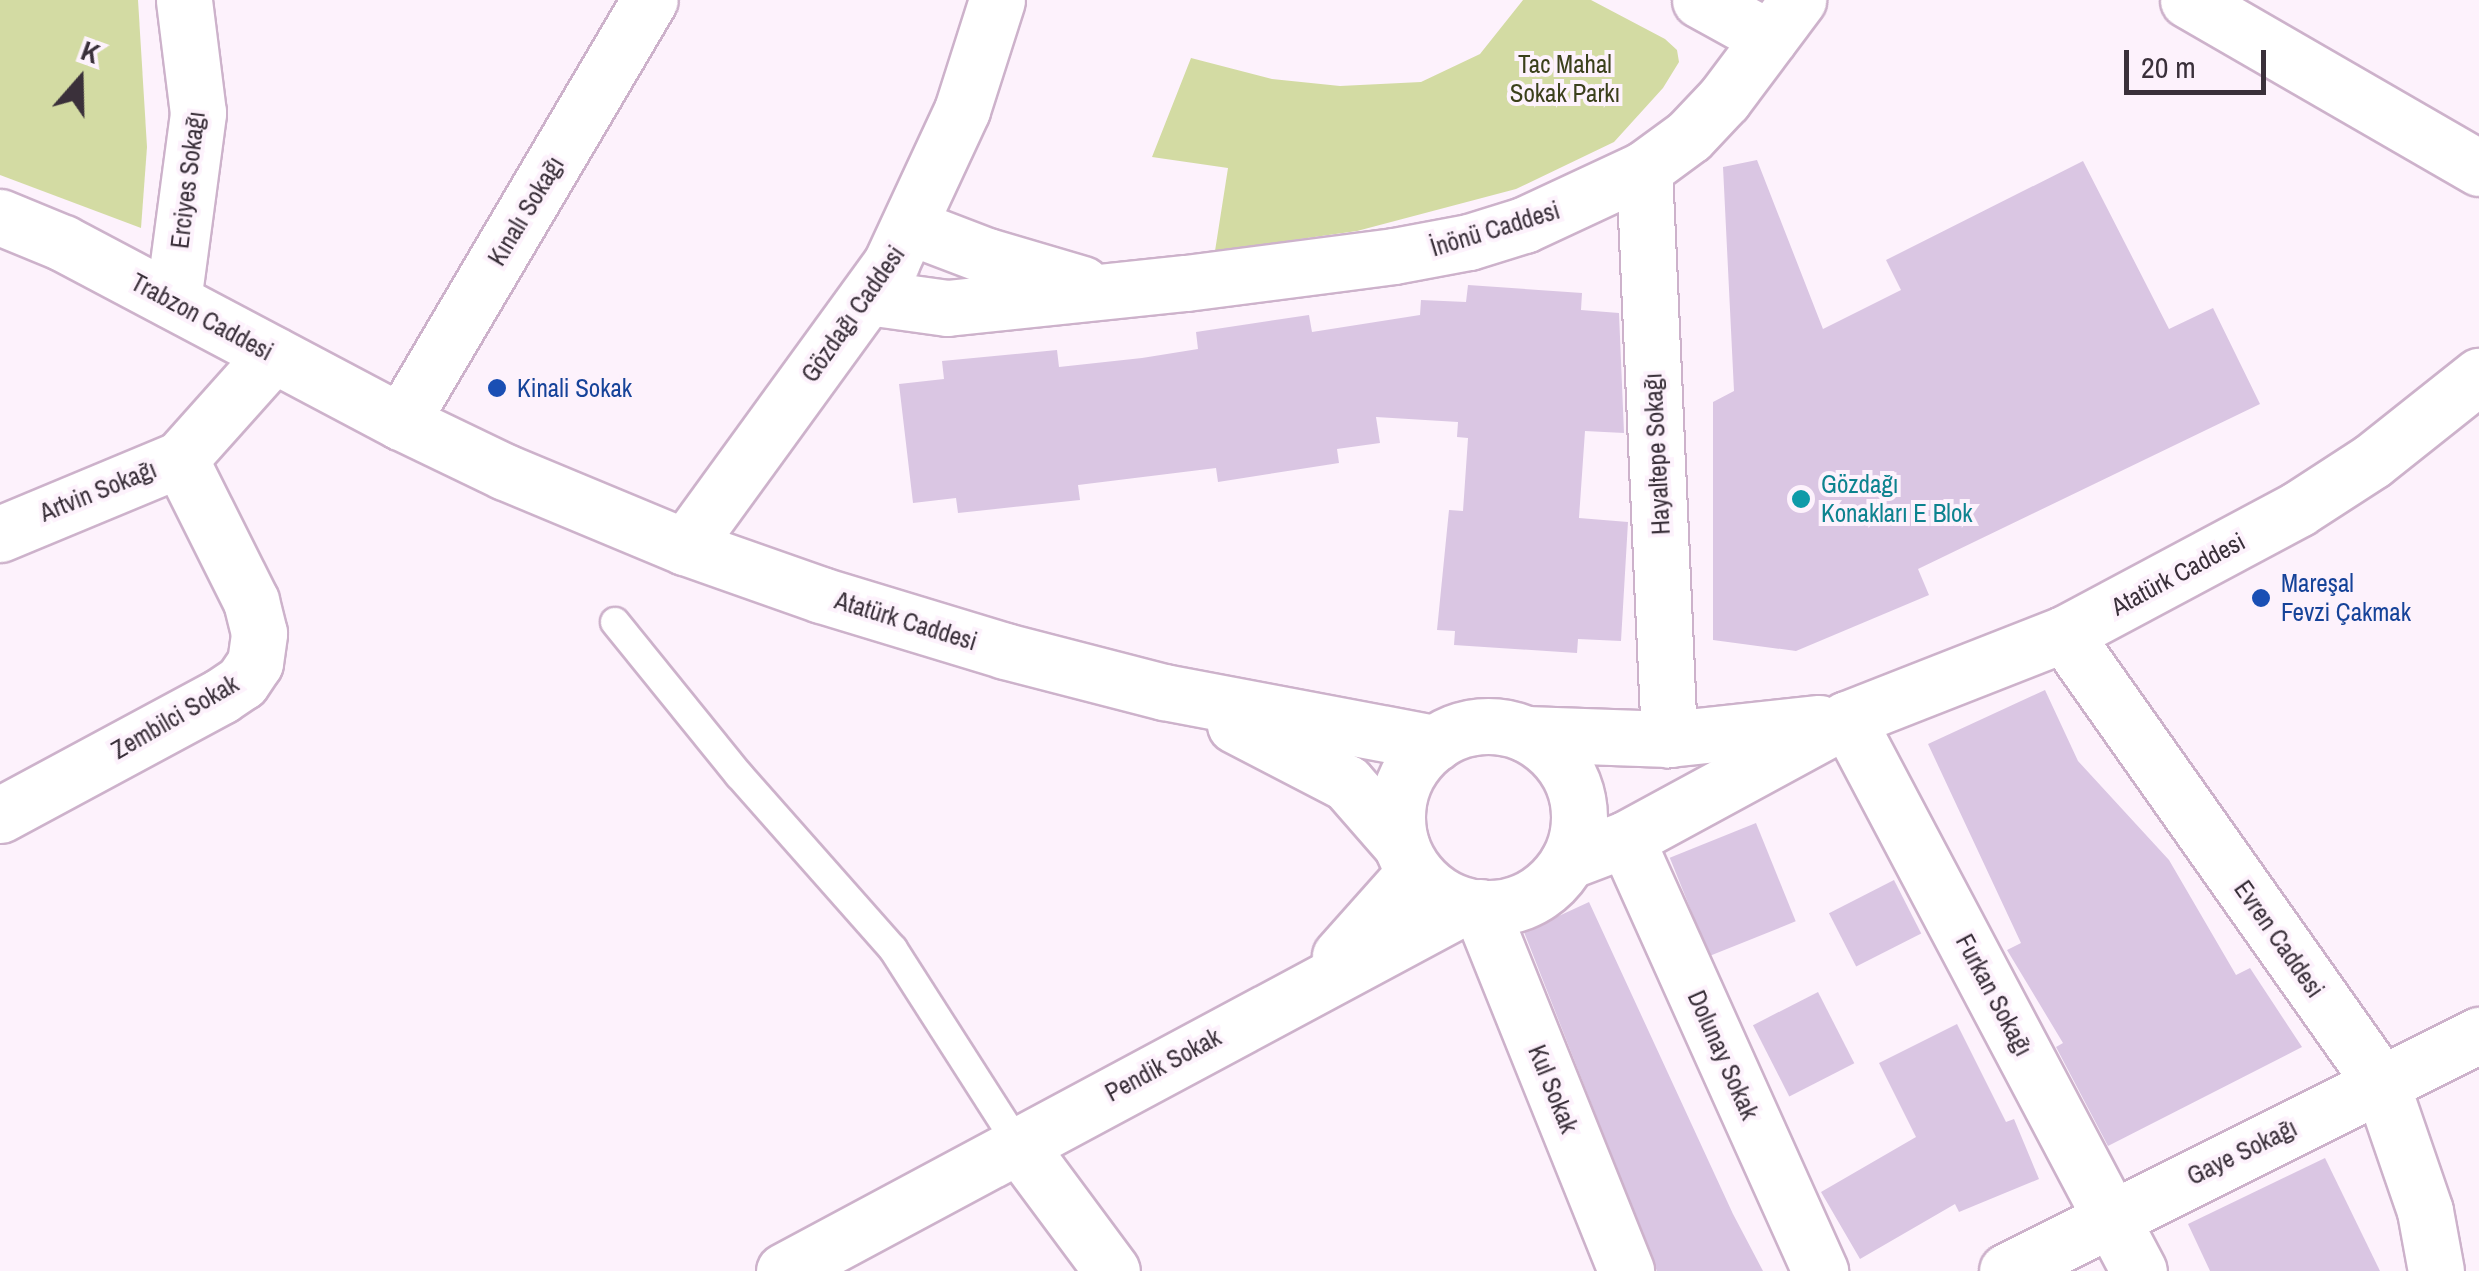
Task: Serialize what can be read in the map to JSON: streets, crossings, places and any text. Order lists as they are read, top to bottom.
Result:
{
  "streets": {
    "street": [
      "Erciyes Sokağı",
      "Kınalı Sokağı",
      "İnönü Caddesi",
      "Gözdağı Caddesi",
      "Trabzon Caddesi",
      "Hayaltepe Sokağı",
      "Artvin Sokağı",
      "Atatürk Caddesi",
      "Zembilci Sokak",
      "Evren Caddesi",
      "Furkan Sokağı",
      "Dolunay Sokak",
      "Pendik Sokak",
      "Kul Sokak",
      "Gaye Sokağı"
    ]
  },
  "crossings": [
    ["Erciyes Sokağı", "Trabzon Caddesi"],
    ["Kınalı Sokağı", "Trabzon Caddesi"],
    ["Kınalı Sokağı", "Atatürk Caddesi"],
    ["İnönü Caddesi", "Gözdağı Caddesi"],
    ["İnönü Caddesi", "Hayaltepe Sokağı"],
    ["Gözdağı Caddesi", "Atatürk Caddesi"],
    ["Trabzon Caddesi", "Artvin Sokağı"],
    ["Trabzon Caddesi", "Atatürk Caddesi"],
    ["Hayaltepe Sokağı", "Atatürk Caddesi"],
    ["Artvin Sokağı", "Zembilci Sokak"],
    ["Atatürk Caddesi", "Evren Caddesi"],
    ["Atatürk Caddesi", "Furkan Sokağı"],
    ["Atatürk Caddesi", "Dolunay Sokak"],
    ["Atatürk Caddesi", "Pendik Sokak"],
    ["Atatürk Caddesi", "Kul Sokak"],
    ["Evren Caddesi", "Gaye Sokağı"],
    ["Furkan Sokağı", "Gaye Sokağı"],
    ["Pendik Sokak", "Kul Sokak"]
  ],
  "parks": ["Tac Mahal Sokak Parkı"],
  "places": ["Kinali Sokak", "Gözdağı Konakları E Blok", "Mareşal Fevzi̇ Çakmak"],
  "scale_bar": "20 m",
  "north": "top"
}
